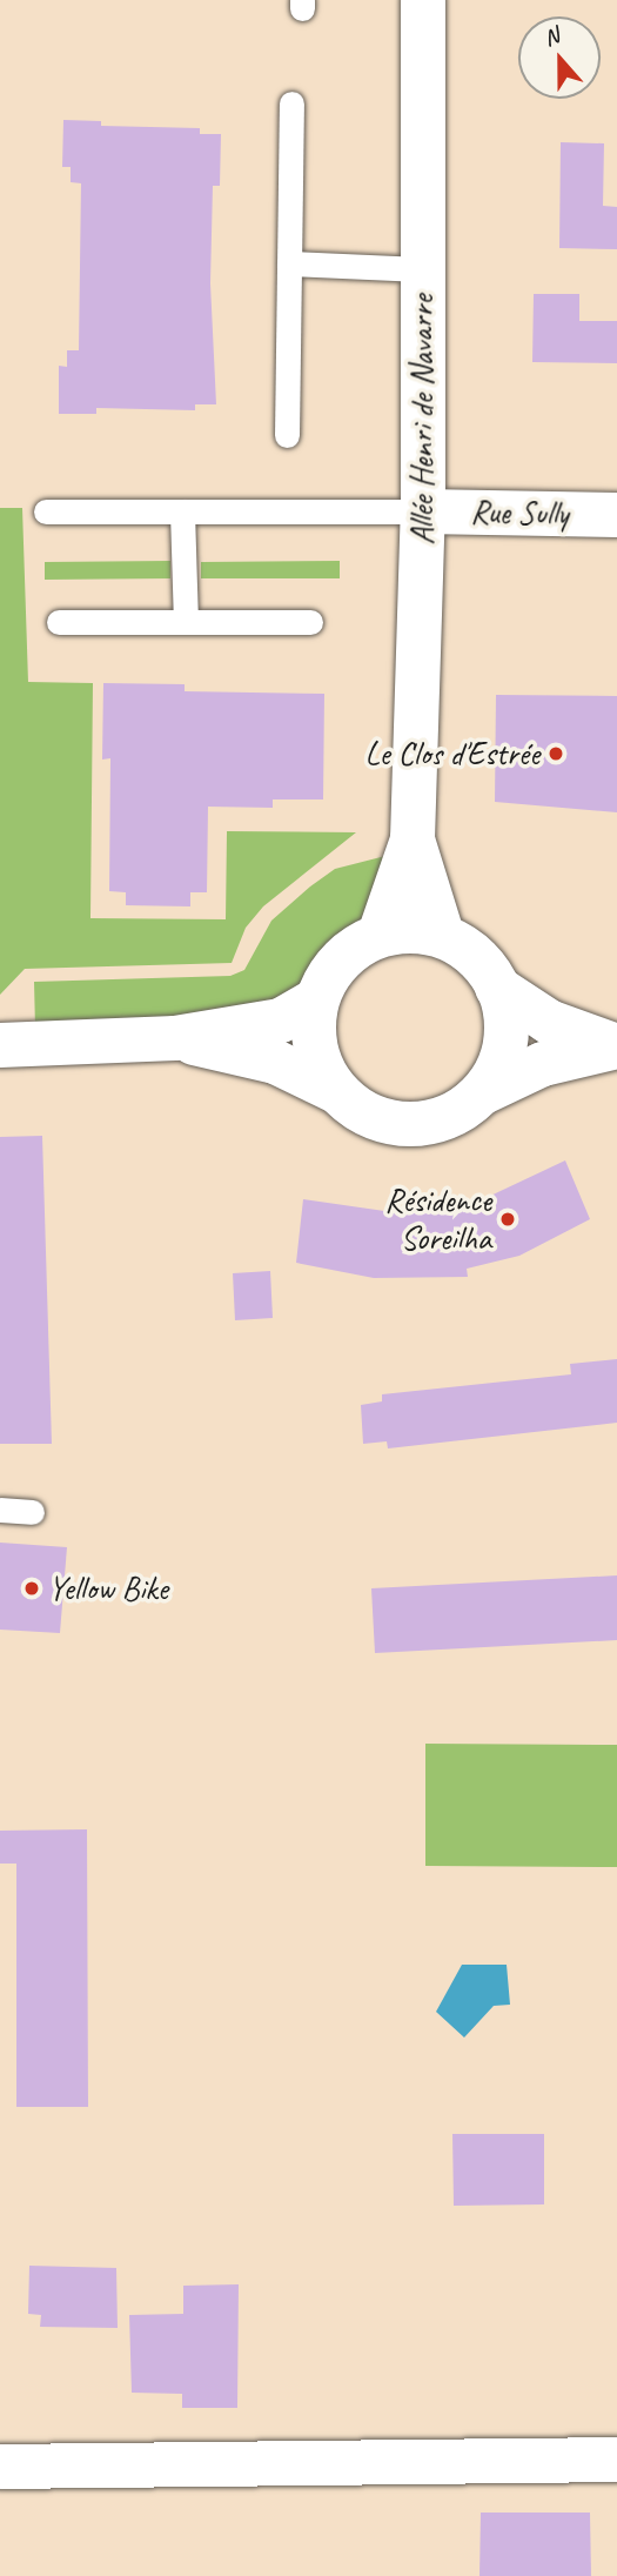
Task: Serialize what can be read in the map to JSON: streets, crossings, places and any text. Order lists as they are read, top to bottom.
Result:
{
  "streets": {
    "street": ["Allée Henri de Navarre", "Rue Sully"]
  },
  "crossings": [
    ["Allée Henri de Navarre", "Rue Sully"]
  ],
  "places": ["Le Clos d'Estrée", "Résidence Soreilha", "Yellow Bike"],
  "north": "top"
}
